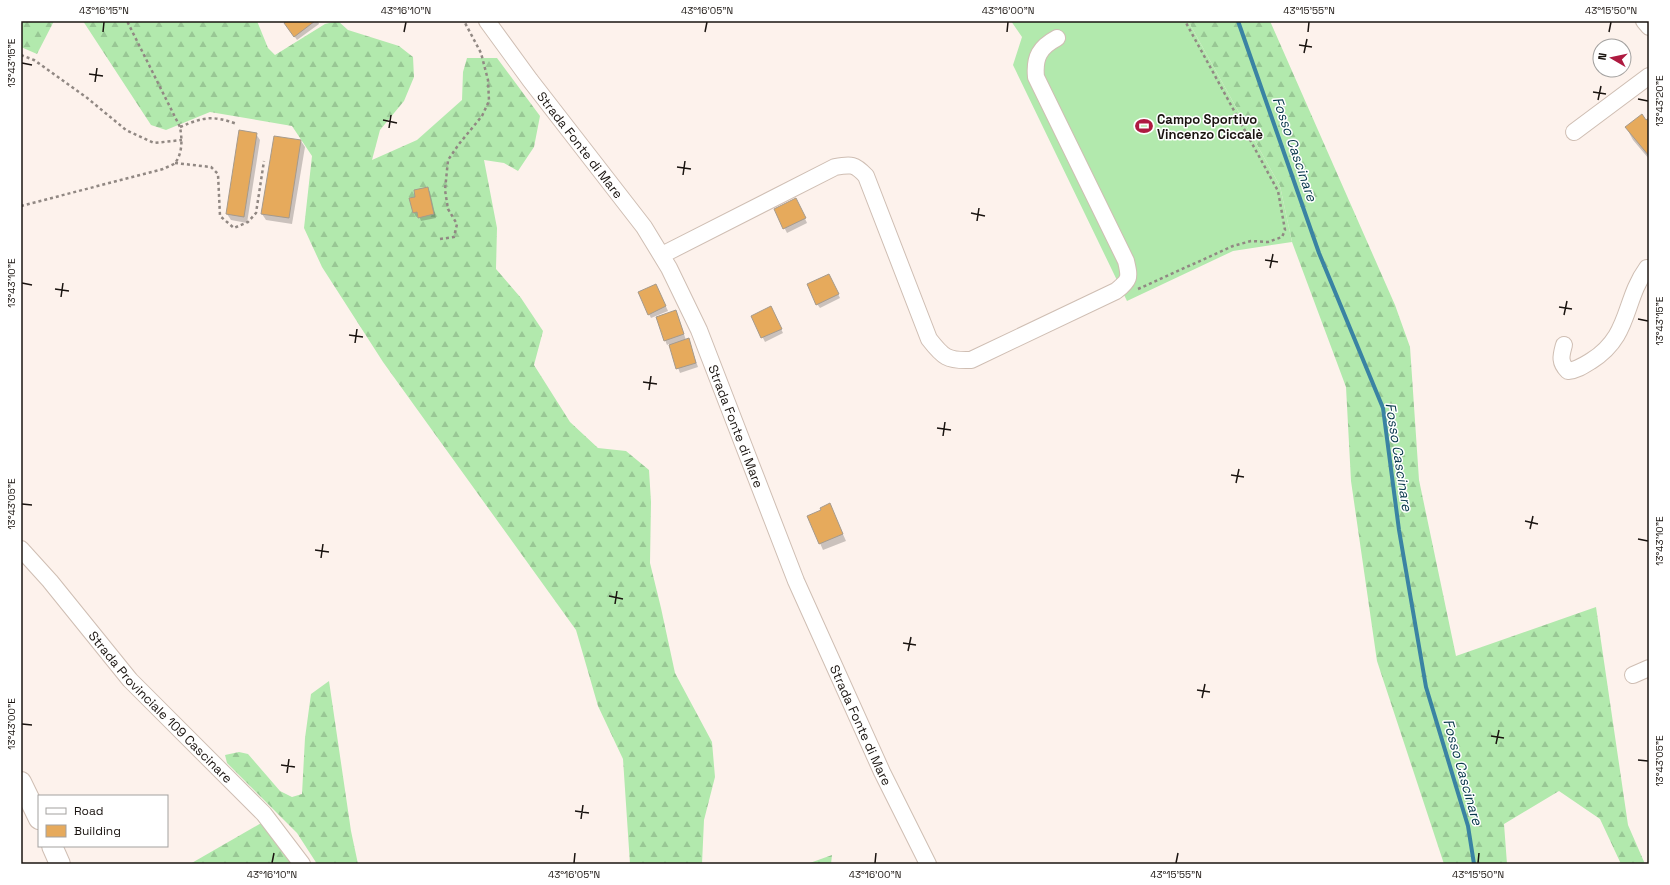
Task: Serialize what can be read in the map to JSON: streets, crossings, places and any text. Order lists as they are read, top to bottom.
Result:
{
  "streets": {
    "street": ["Strada Fonte di Mare", "Strada Provinciale 109 Cascinare"]
  },
  "water": ["Fosso Cascinare"],
  "places": {
    "sports": ["Campo Sportivo Vincenzo Ciccalè"]
  },
  "legend": ["Road", "Building"],
  "north": "left",
  "coordinates": [
    "43°16'15\"N",
    "43°16'10\"N",
    "43°16'05\"N",
    "43°16'00\"N",
    "43°15'55\"N",
    "43°15'50\"N",
    "13°43'15\"E",
    "13°43'20\"E",
    "13°43'10\"E",
    "13°43'05\"E",
    "13°43'00\"E"
  ]
}
